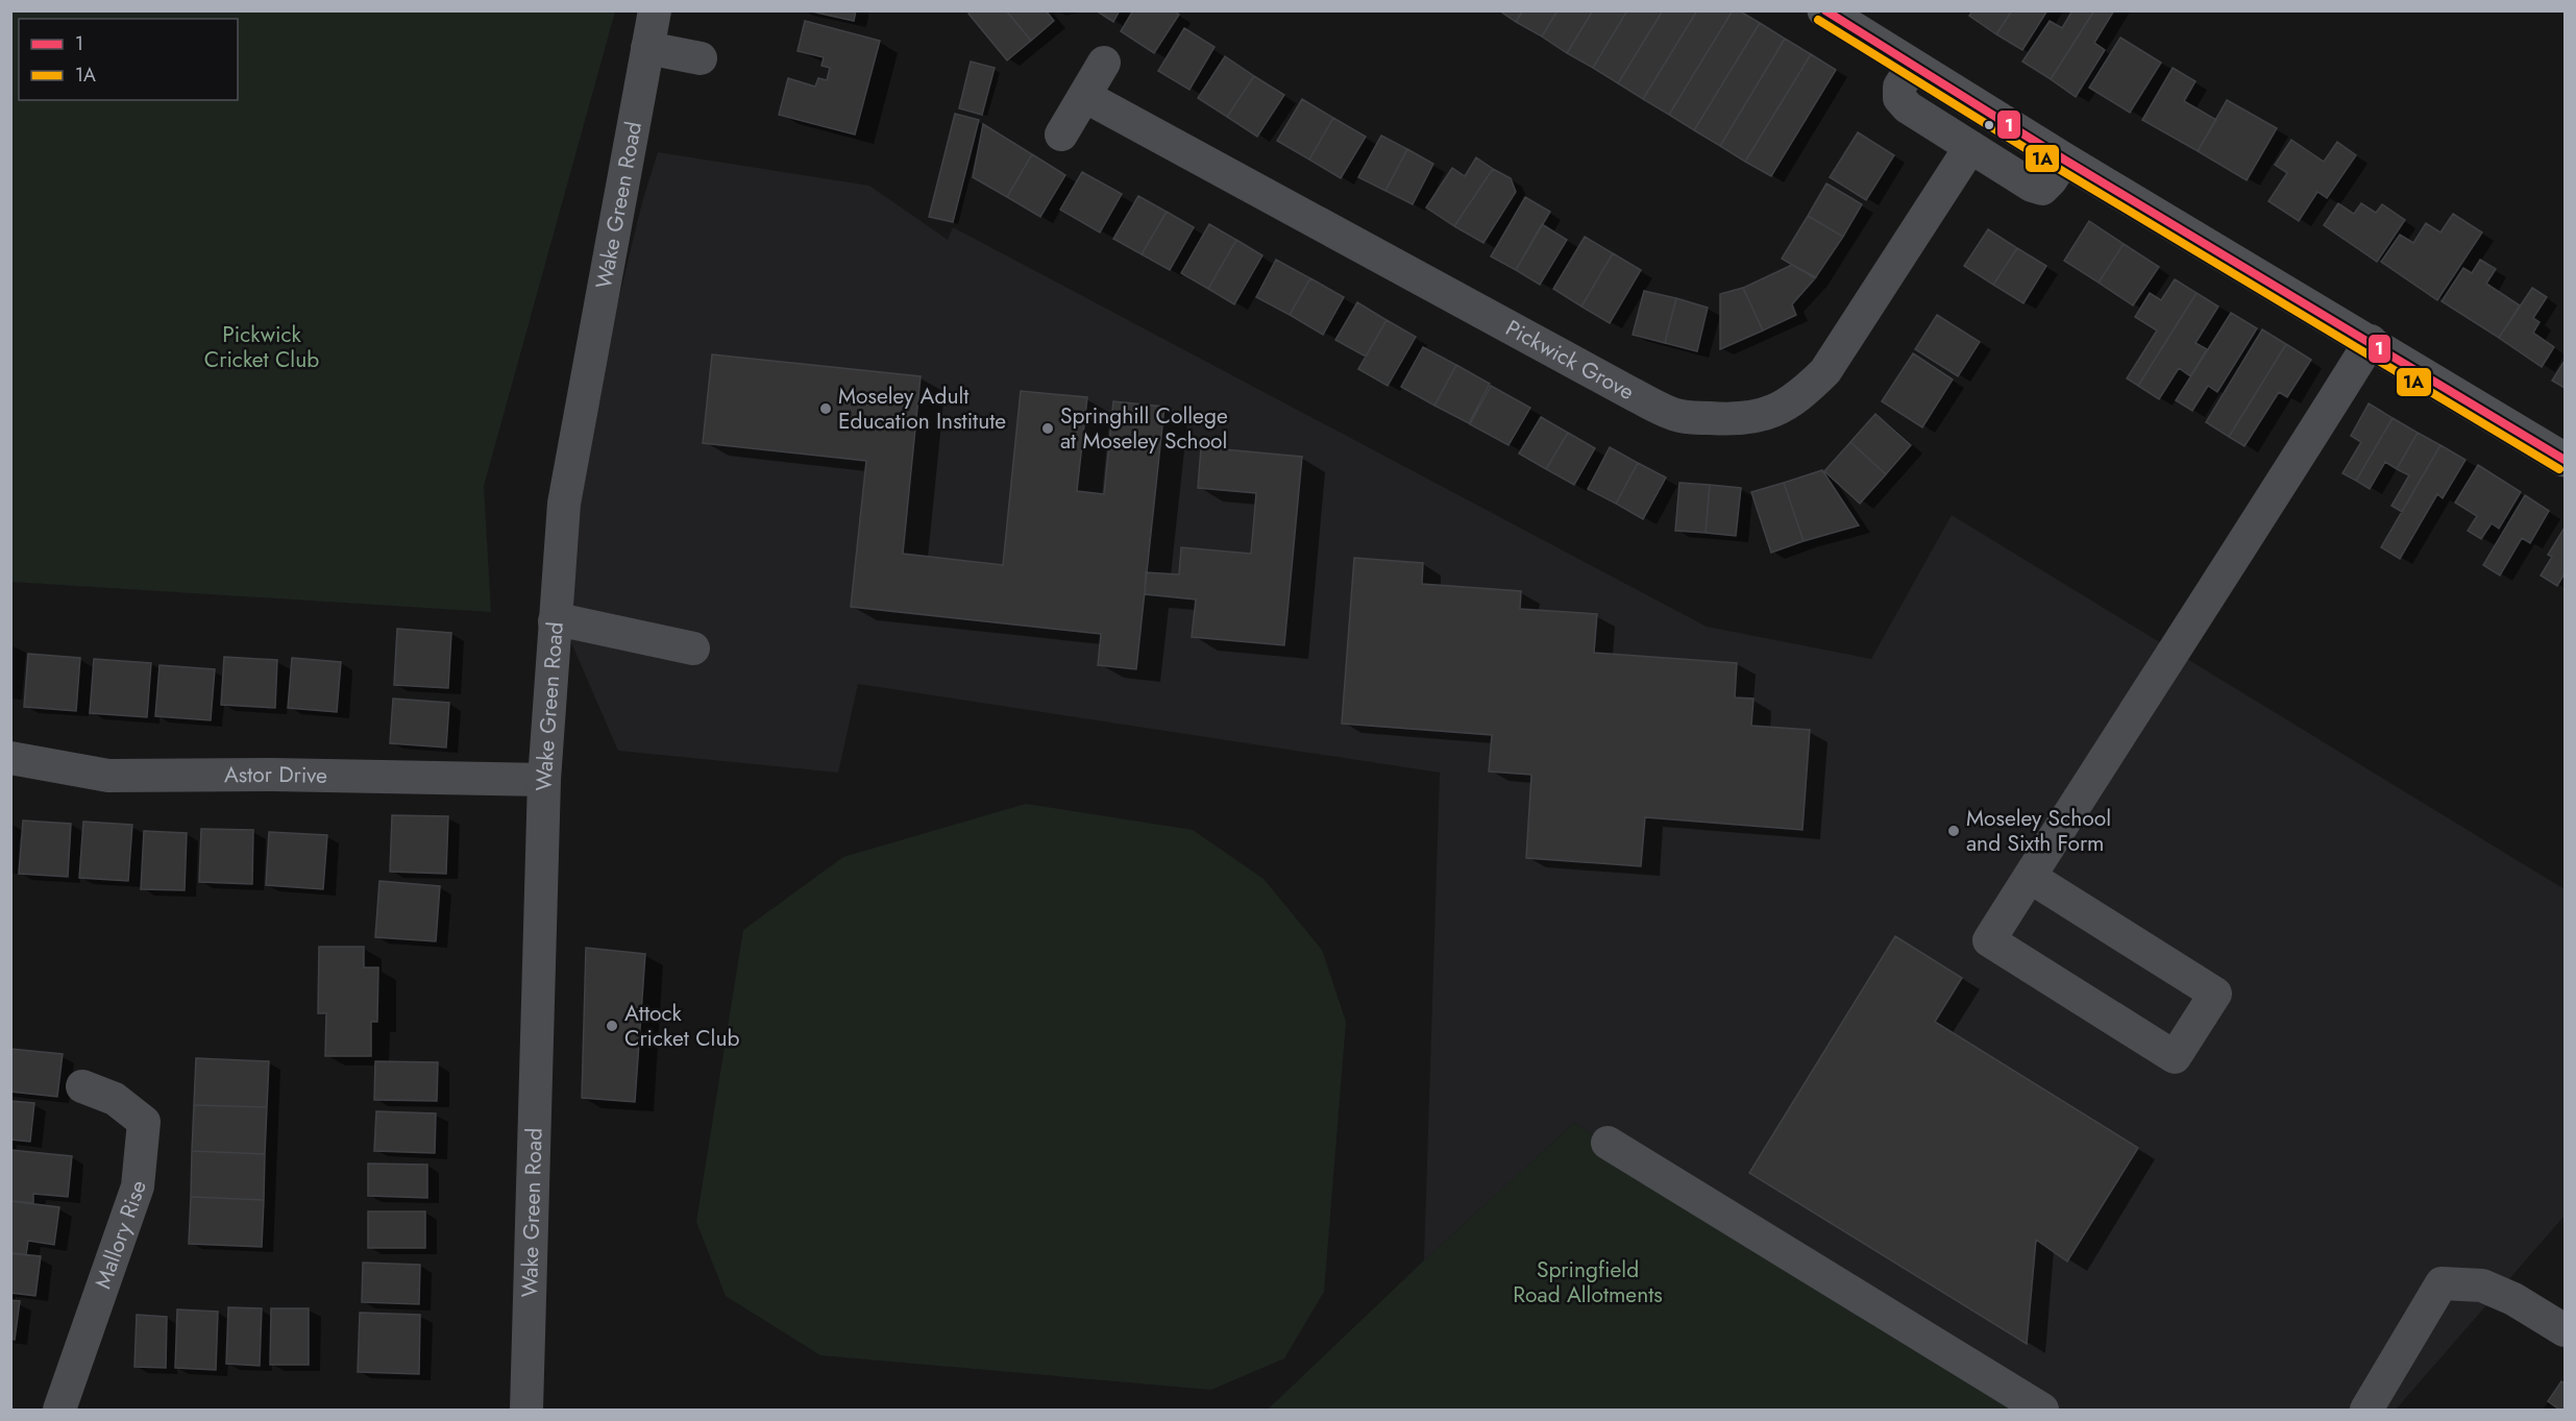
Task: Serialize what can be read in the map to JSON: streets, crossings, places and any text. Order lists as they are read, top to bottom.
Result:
{
  "streets": {
    "street": [
      "Wake Green Road",
      "Pickwick Grove",
      "Astor Drive",
      "Mallory Rise"
    ]
  },
  "crossings": [
    ["Wake Green Road", "Astor Drive"]
  ],
  "parks": ["Pickwick Cricket Club", "Springfield Road Allotments"],
  "places": [
    "Moseley Adult Education Institute",
    "Springhill College at Moseley School",
    "Moseley School and Sixth Form",
    "Attock Cricket Club"
  ],
  "lines": ["transit line 1", "transit line 1A"],
  "legend": ["1", "1A"]
}
